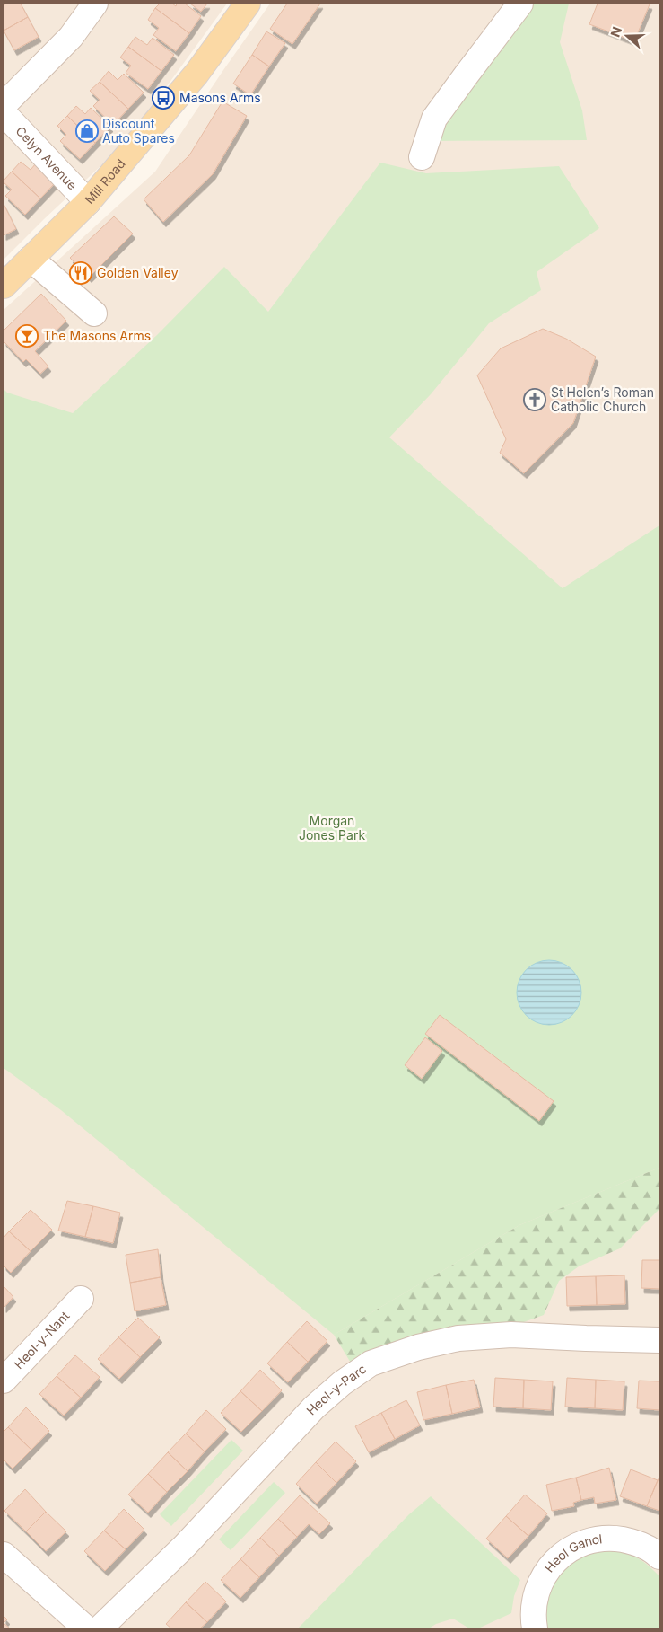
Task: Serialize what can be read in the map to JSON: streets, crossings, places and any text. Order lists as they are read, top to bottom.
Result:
{
  "streets": {
    "main road": ["Mill Road"],
    "street": [
      "Celyn Avenue",
      "Heol-y-Nant",
      "Heol-y-Parc",
      "Heol Ganol"
    ]
  },
  "crossings": [
    ["Celyn Avenue", "Mill Road"]
  ],
  "parks": ["Morgan Jones Park"],
  "places": {
    "bus stop": ["Masons Arms"],
    "shop": ["Discount Auto Spares"],
    "restaurant": ["Golden Valley"],
    "bar": ["The Masons Arms"],
    "church": ["St Helen’s Roman Catholic Church"]
  },
  "north": "left"
}
